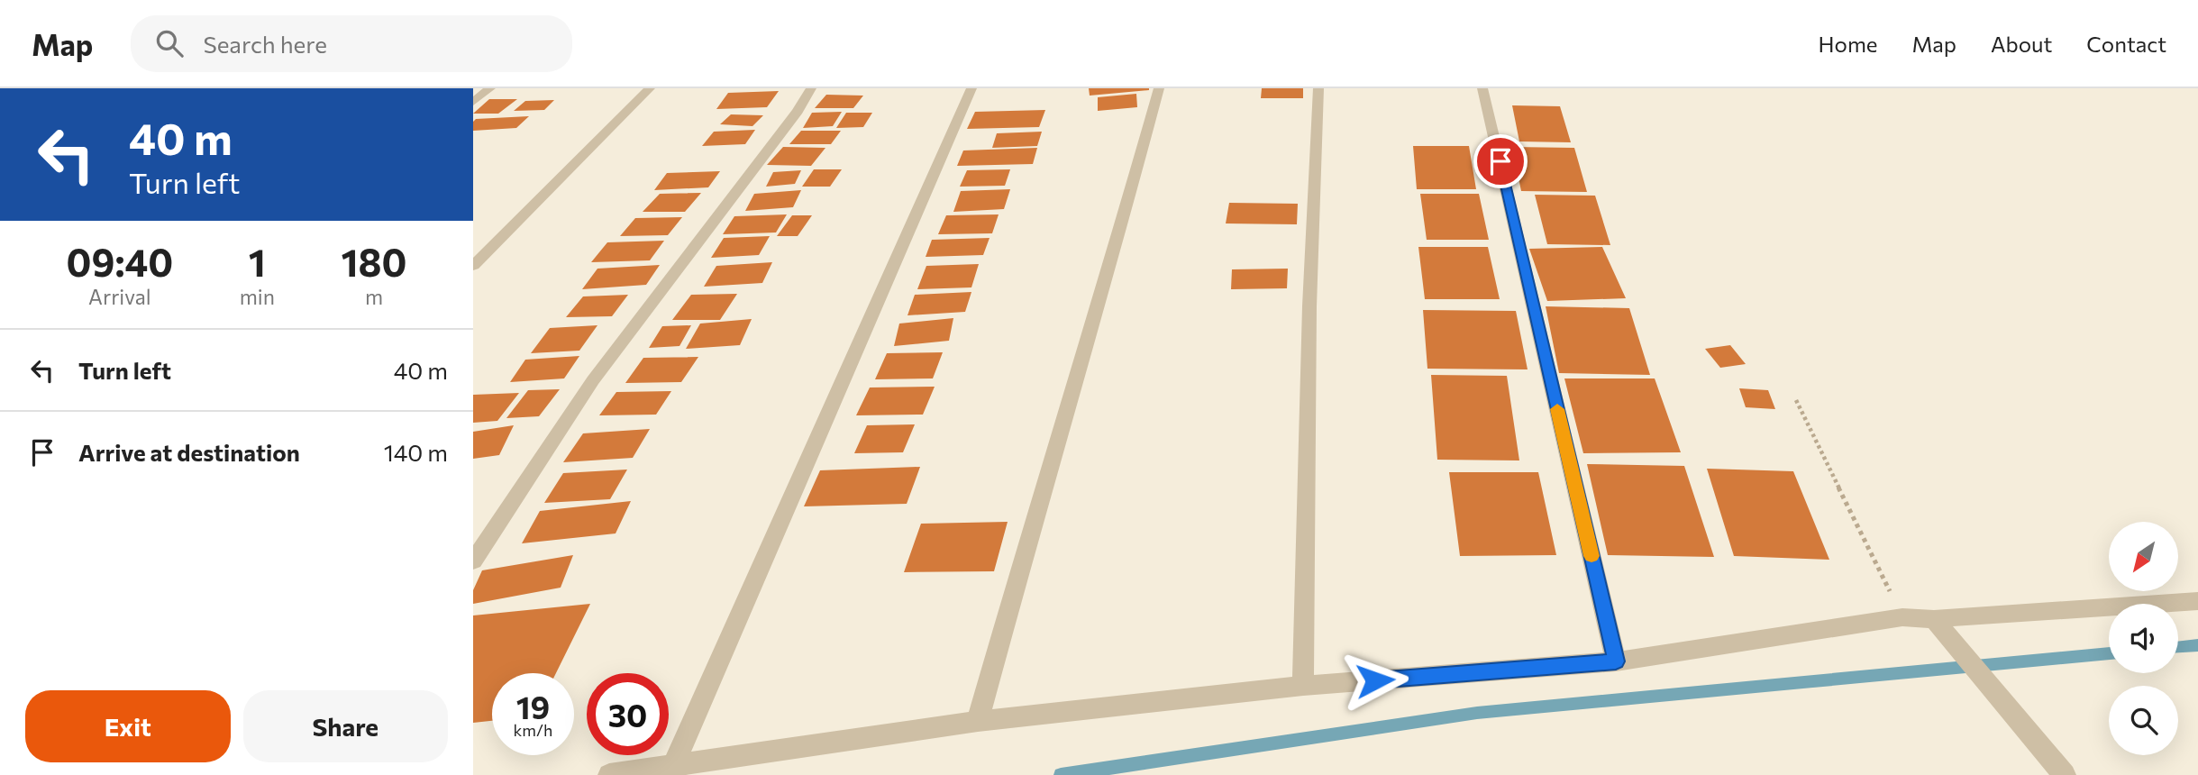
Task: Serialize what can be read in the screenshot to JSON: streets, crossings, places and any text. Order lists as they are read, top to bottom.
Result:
{
  "north": "bottom left",
  "page": {
    "header": "Map",
    "search": "Search here",
    "nav": [
      "Home",
      "Map",
      "About",
      "Contact"
    ],
    "turn": ["40 m", "Turn left"],
    "eta": [
      "09:40",
      "Arrival",
      "1",
      "min",
      "180",
      "m"
    ],
    "list": [
      {
        "name": "Turn left",
        "value": "40 m"
      },
      {
        "name": "Arrive at destination",
        "value": "140 m"
      }
    ],
    "speed": "19 km/h",
    "limit": "30",
    "buttons": ["Exit", "Share"]
  }
}
